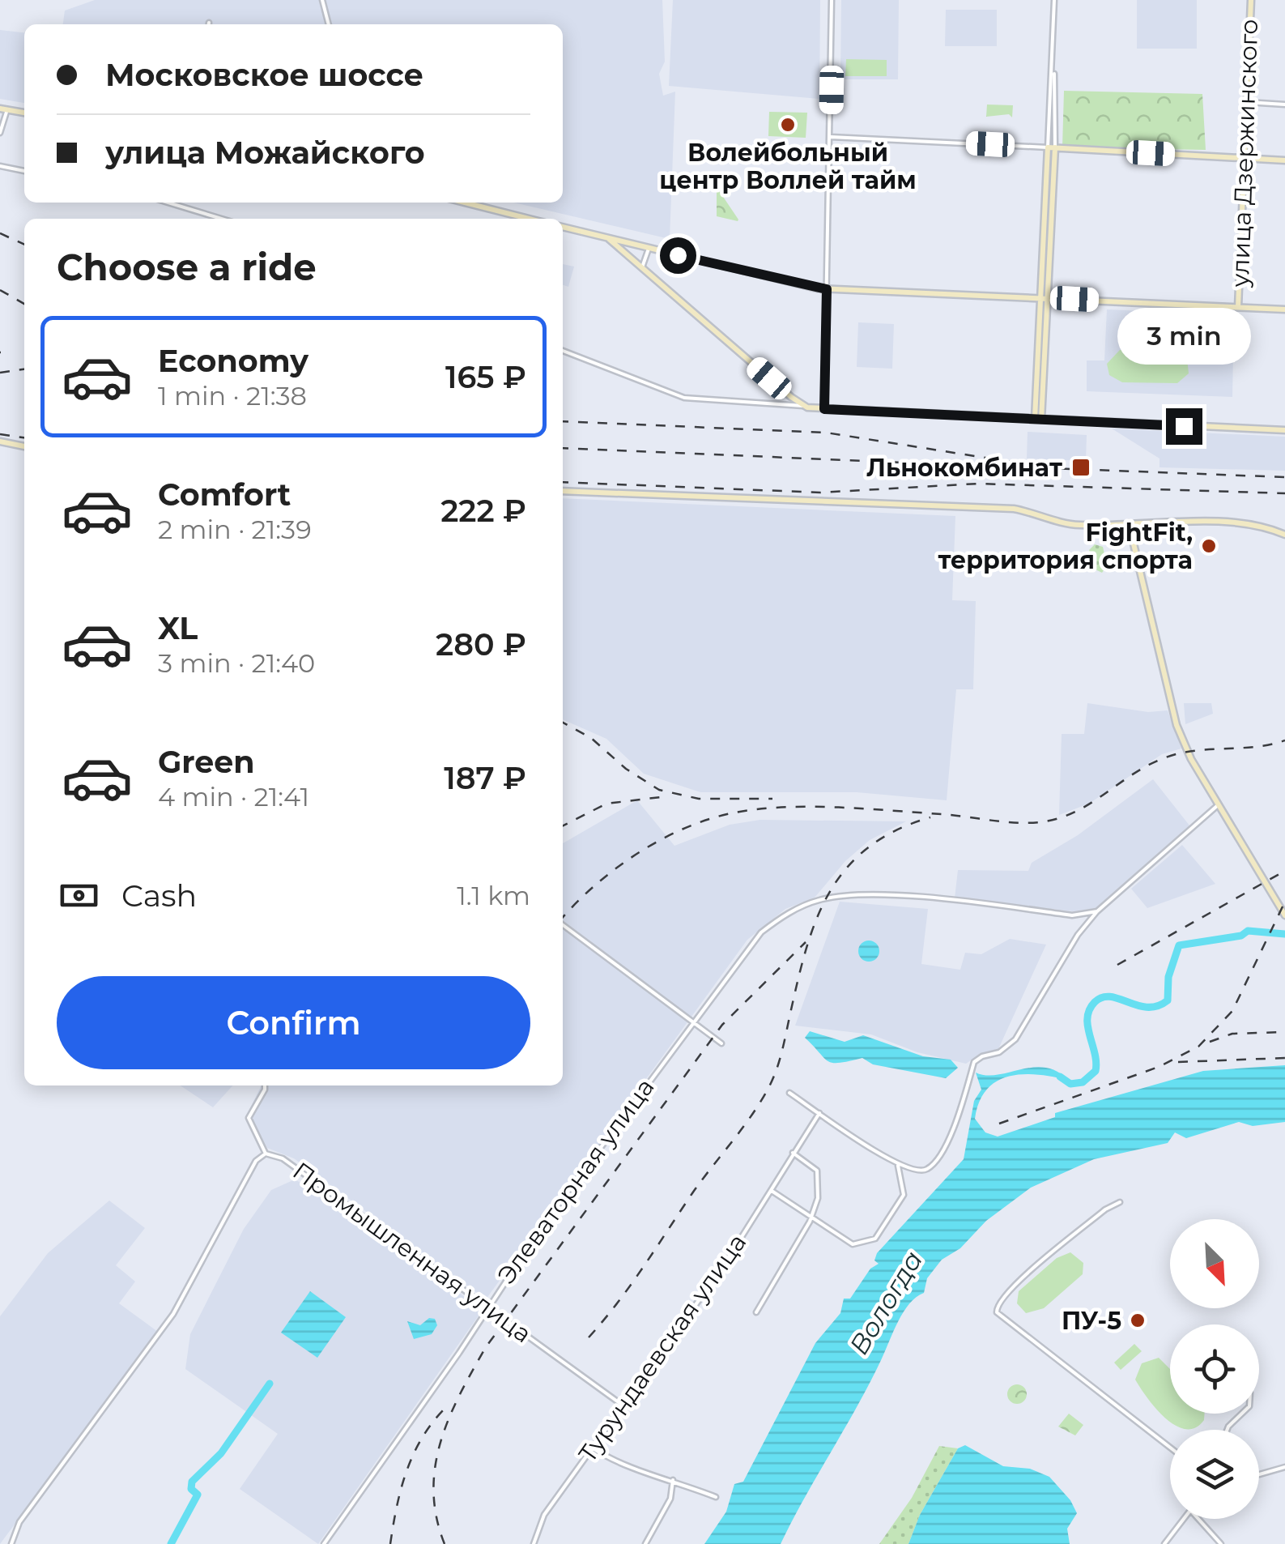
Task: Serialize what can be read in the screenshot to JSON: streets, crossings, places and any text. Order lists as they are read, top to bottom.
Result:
{
  "streets": {
    "street": [
      "улица Дзержинского",
      "Элеваторная улица",
      "Промышленная улица",
      "Турундаевская улица"
    ]
  },
  "crossings": [
    ["Элеваторная улица", "Промышленная улица"],
    ["Промышленная улица", "Турундаевская улица"]
  ],
  "water": ["Вологда"],
  "places": {
    "other": ["Волейбольный центр Воллей тайм", "FightFit, территория спорта", "ПУ-5"],
    "transit": ["Льнокомбинат"]
  },
  "north": "bottom right",
  "page": {
    "banner": ["Московское шоссе", "улица Можайского"],
    "heading": "Choose a ride",
    "bubble": "3 min",
    "list": [
      {
        "name": "Economy",
        "note": "1 min · 21:38",
        "value": "165 ₽"
      },
      {
        "name": "Comfort",
        "note": "2 min · 21:39",
        "value": "222 ₽"
      },
      {
        "name": "XL",
        "note": "3 min · 21:40",
        "value": "280 ₽"
      },
      {
        "name": "Green",
        "note": "4 min · 21:41",
        "value": "187 ₽"
      }
    ],
    "pay": ["Cash", "1.1 km"],
    "buttons": "Confirm"
  }
}
